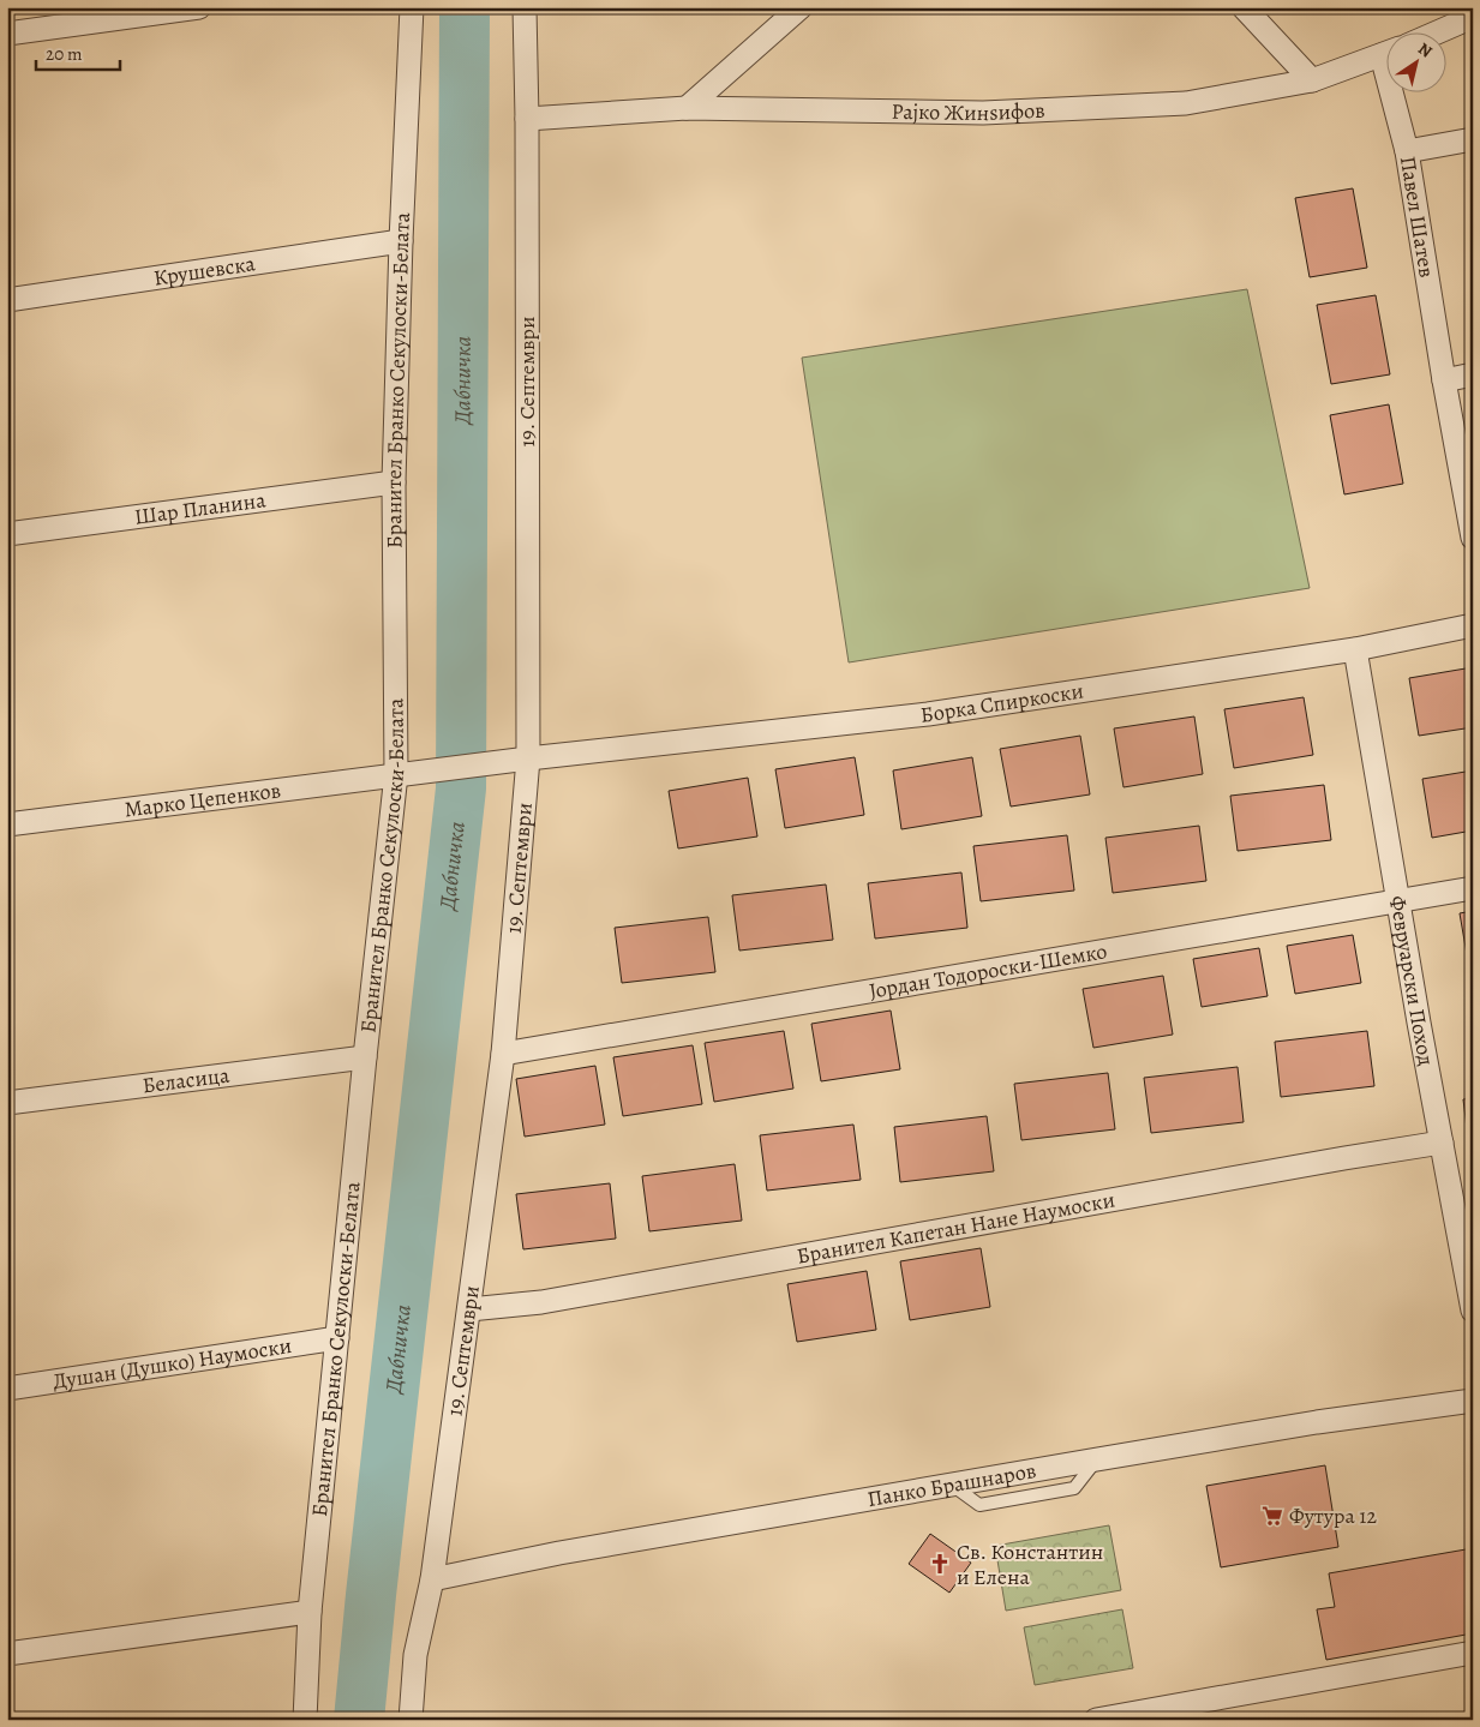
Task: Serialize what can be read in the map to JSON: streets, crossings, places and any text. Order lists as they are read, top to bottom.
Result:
{
  "streets": {
    "street": [
      "Рајко Жинѕифов",
      "Павел Шатев",
      "Крушевска",
      "Бранител Бранко Секулоски-Белата",
      "19. Септември",
      "Шар Планина",
      "Борка Спиркоски",
      "Марко Цепенков",
      "Јордан Тодороски-Шемко",
      "Февруарски Поход",
      "Беласица",
      "Бранител Капетан Нане Наумоски",
      "Душан (Душко) Наумоски",
      "Панко Брашнаров"
    ]
  },
  "crossings": [
    ["Рајко Жинѕифов", "19. Септември"],
    ["Крушевска", "Бранител Бранко Секулоски-Белата"],
    ["Бранител Бранко Секулоски-Белата", "Шар Планина"],
    ["Бранител Бранко Секулоски-Белата", "Борка Спиркоски"],
    ["Бранител Бранко Секулоски-Белата", "Марко Цепенков"],
    ["Бранител Бранко Секулоски-Белата", "Беласица"],
    ["Бранител Бранко Секулоски-Белата", "Душан (Душко) Наумоски"],
    ["19. Септември", "Борка Спиркоски"],
    ["19. Септември", "Јордан Тодороски-Шемко"],
    ["19. Септември", "Бранител Капетан Нане Наумоски"],
    ["19. Септември", "Панко Брашнаров"],
    ["Борка Спиркоски", "Марко Цепенков"],
    ["Борка Спиркоски", "Февруарски Поход"],
    ["Јордан Тодороски-Шемко", "Февруарски Поход"],
    ["Февруарски Поход", "Бранител Капетан Нане Наумоски"]
  ],
  "water": ["Дабничка"],
  "places": {
    "supermarket": ["Футура 12"],
    "church": ["Св. Константин и Елена"]
  },
  "scale_bar": "20 m",
  "north": "top right"
}
